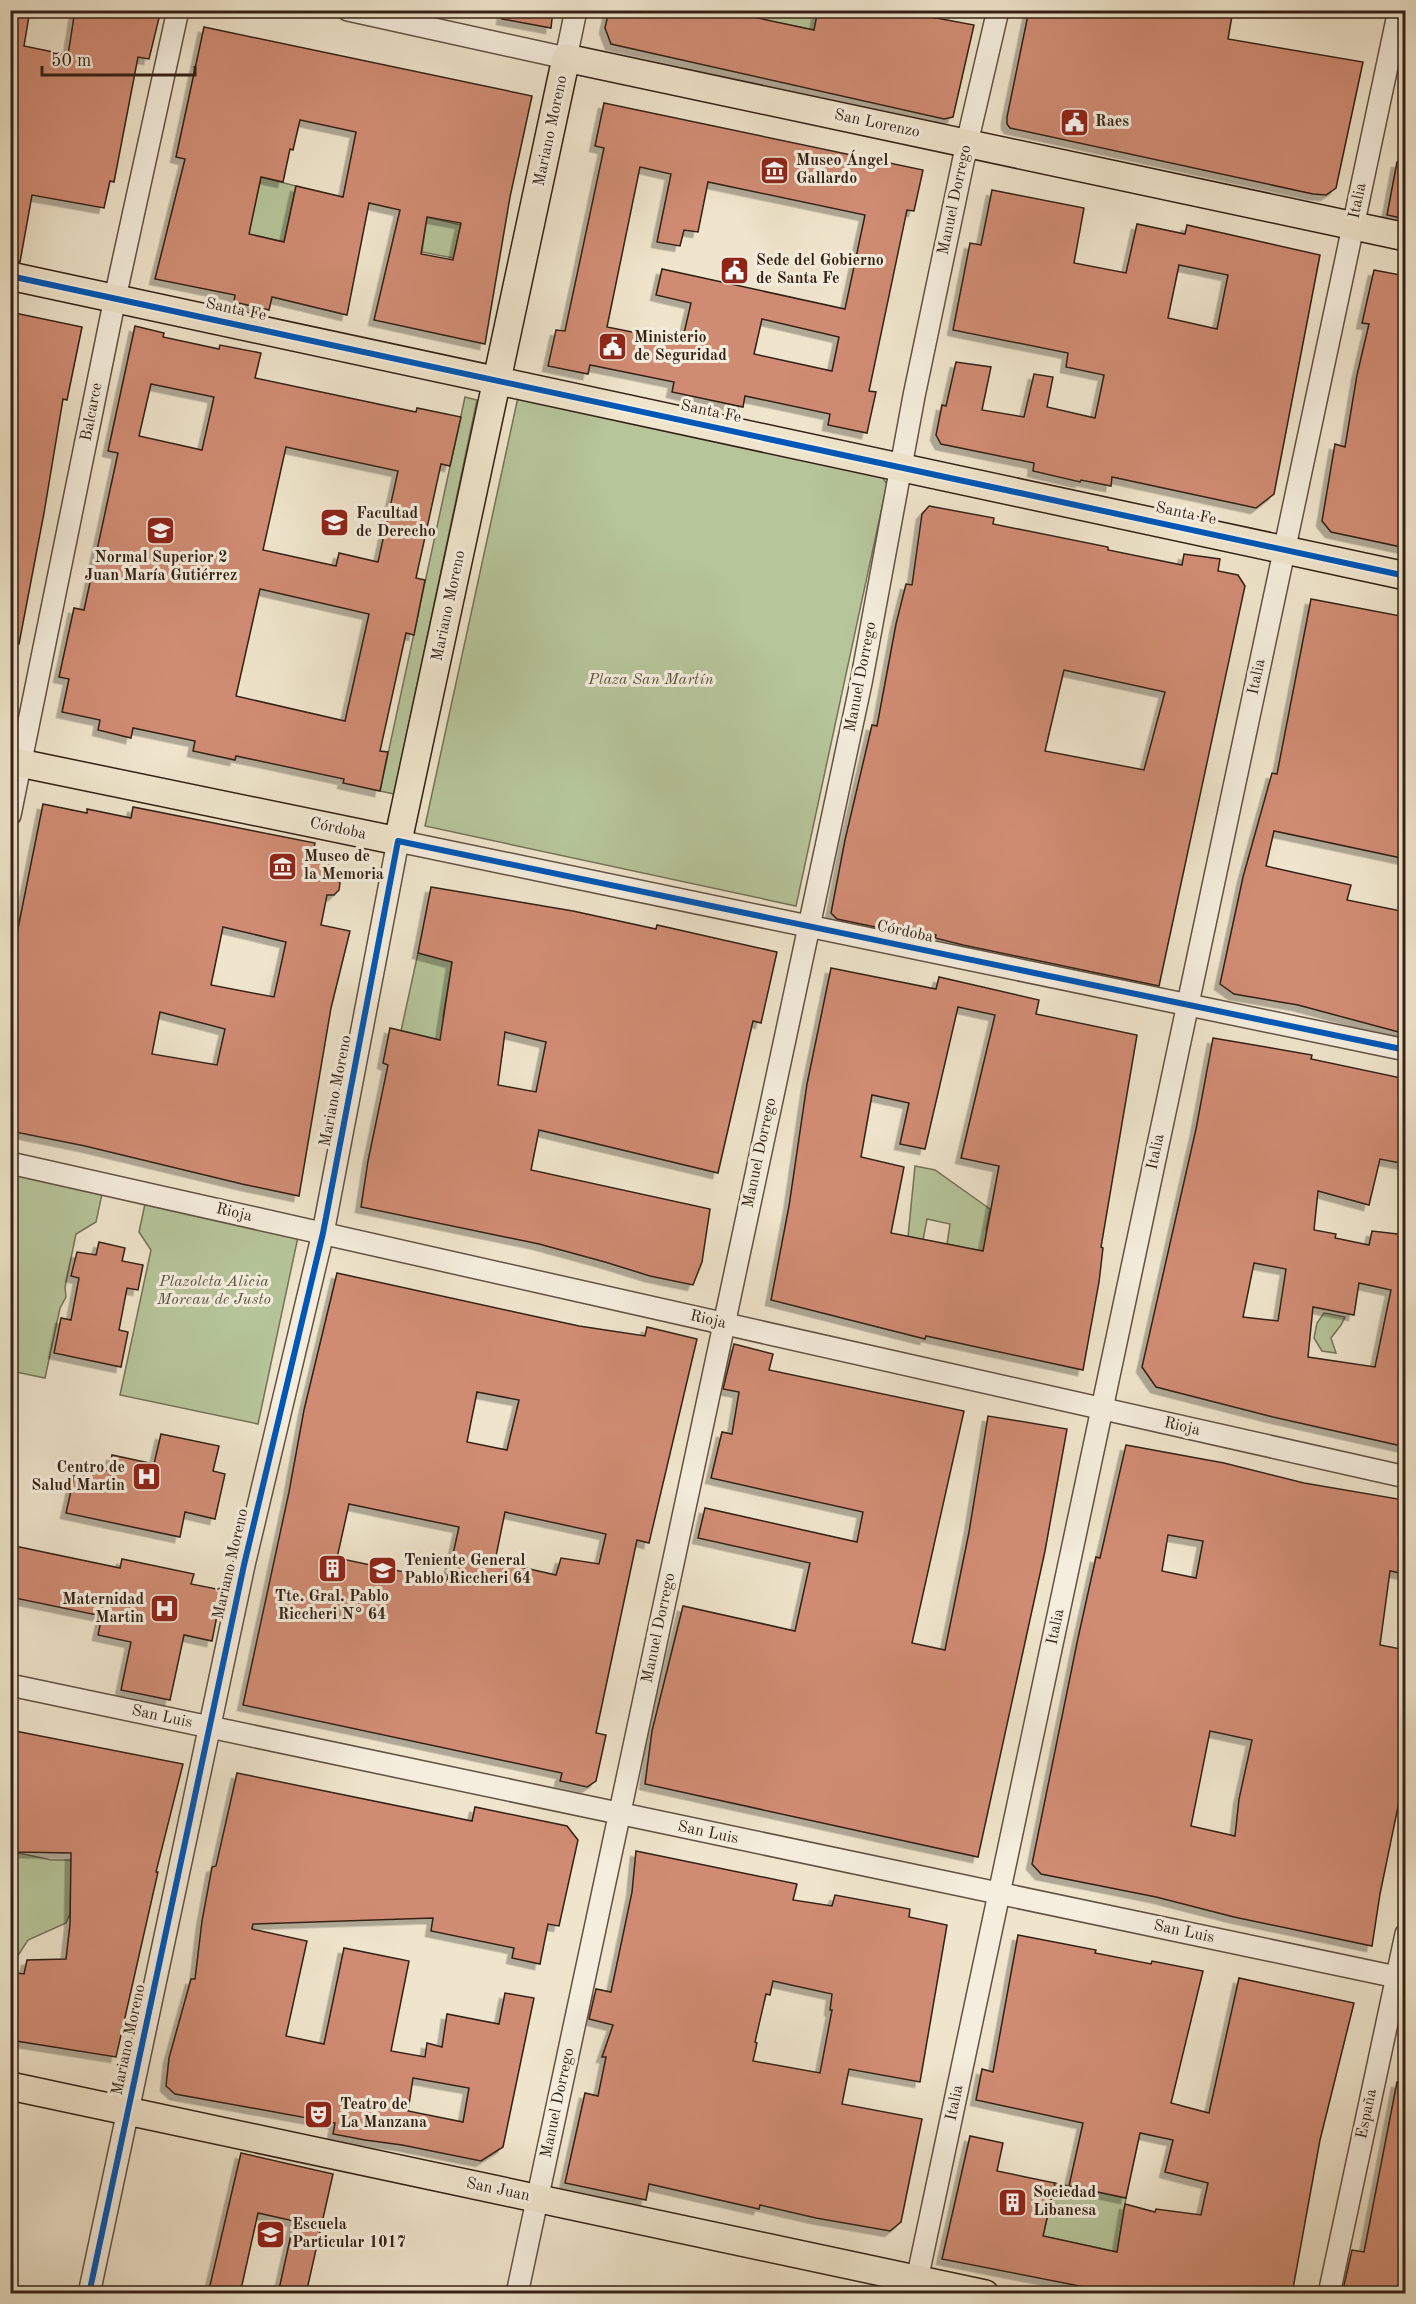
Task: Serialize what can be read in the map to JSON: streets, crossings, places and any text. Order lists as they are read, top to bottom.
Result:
{
  "streets": {
    "main road": [
      "San Lorenzo",
      "Mariano Moreno",
      "Santa Fe",
      "Córdoba",
      "San Juan"
    ],
    "street": [
      "Manuel Dorrego",
      "Italia",
      "Balcarce",
      "Rioja",
      "San Luis",
      "España"
    ]
  },
  "crossings": [
    ["San Lorenzo", "Mariano Moreno"],
    ["San Lorenzo", "Manuel Dorrego"],
    ["San Lorenzo", "Italia"],
    ["Mariano Moreno", "Santa Fe"],
    ["Mariano Moreno", "Córdoba"],
    ["Mariano Moreno", "Rioja"],
    ["Mariano Moreno", "San Luis"],
    ["Mariano Moreno", "San Juan"],
    ["Manuel Dorrego", "Santa Fe"],
    ["Manuel Dorrego", "Córdoba"],
    ["Manuel Dorrego", "Rioja"],
    ["Manuel Dorrego", "San Luis"],
    ["Manuel Dorrego", "San Juan"],
    ["Italia", "Santa Fe"],
    ["Italia", "Córdoba"],
    ["Italia", "Rioja"],
    ["Italia", "San Luis"],
    ["Italia", "San Juan"],
    ["Santa Fe", "Balcarce"],
    ["Balcarce", "Córdoba"],
    ["San Luis", "España"]
  ],
  "parks": ["Plaza San Martín", "Plazoleta Alicia Moreau de Justo"],
  "places": {
    "public building": ["Raes", "Sede del Gobierno de Santa Fe", "Ministerio de Seguridad"],
    "museum": ["Museo Ángel Gallardo", "Museo de la Memoria"],
    "school or university": [
      "Facultad de Derecho",
      "Normal Superior 2 Juan María Gutiérrez",
      "Teniente General Pablo Riccheri 64",
      "Escuela Particular 1017"
    ],
    "hospital": ["Centro de Salud Martin", "Maternidad Martin"],
    "building": ["Tte. Gral. Pablo Riccheri N° 64", "Sociedad Libanesa"],
    "theatre": ["Teatro de La Manzana"]
  },
  "scale_bar": "50 m"
}
